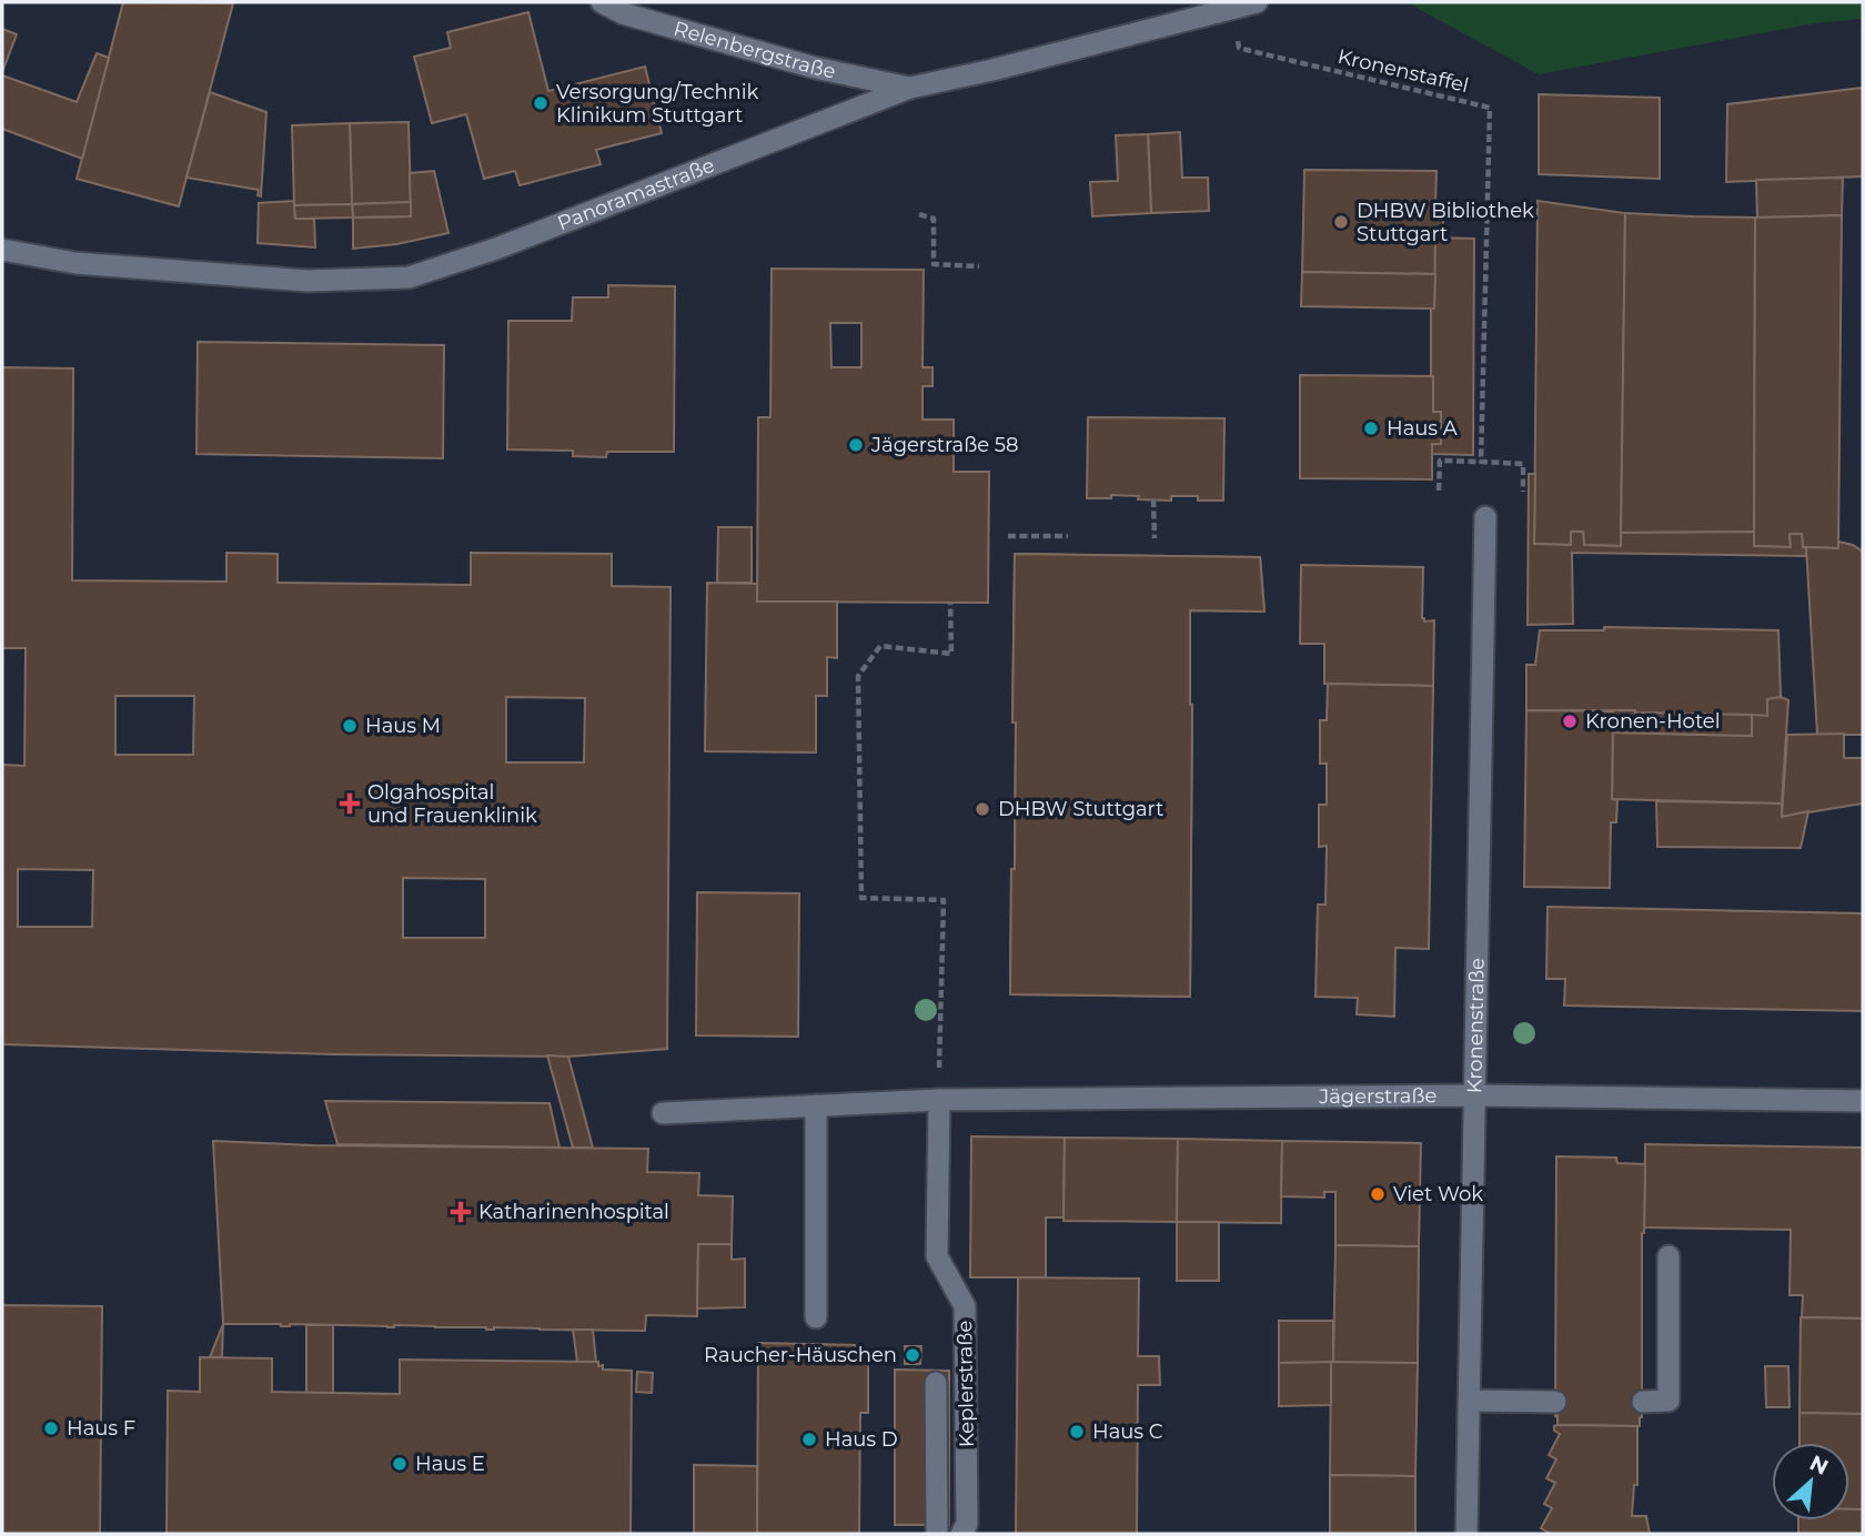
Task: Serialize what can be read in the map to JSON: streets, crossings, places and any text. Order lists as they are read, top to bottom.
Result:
{
  "streets": {
    "street": [
      "Relenbergstraße",
      "Panoramastraße",
      "Kronenstraße",
      "Jägerstraße",
      "Keplerstraße"
    ],
    "path": ["Kronenstaffel"]
  },
  "crossings": [
    ["Relenbergstraße", "Panoramastraße"],
    ["Kronenstraße", "Jägerstraße"],
    ["Jägerstraße", "Keplerstraße"]
  ],
  "places": {
    "other": [
      "Versorgung/Technik Klinikum Stuttgart",
      "DHBW Bibliothek Stuttgart",
      "Haus A",
      "Jägerstraße 58",
      "Kronen-Hotel",
      "Haus M",
      "DHBW Stuttgart",
      "Viet Wok",
      "Raucher-Häuschen",
      "Haus F",
      "Haus C",
      "Haus D",
      "Haus E"
    ],
    "health": ["Olgahospital und Frauenklinik", "Katharinenhospital"]
  },
  "north": "top right"
}
